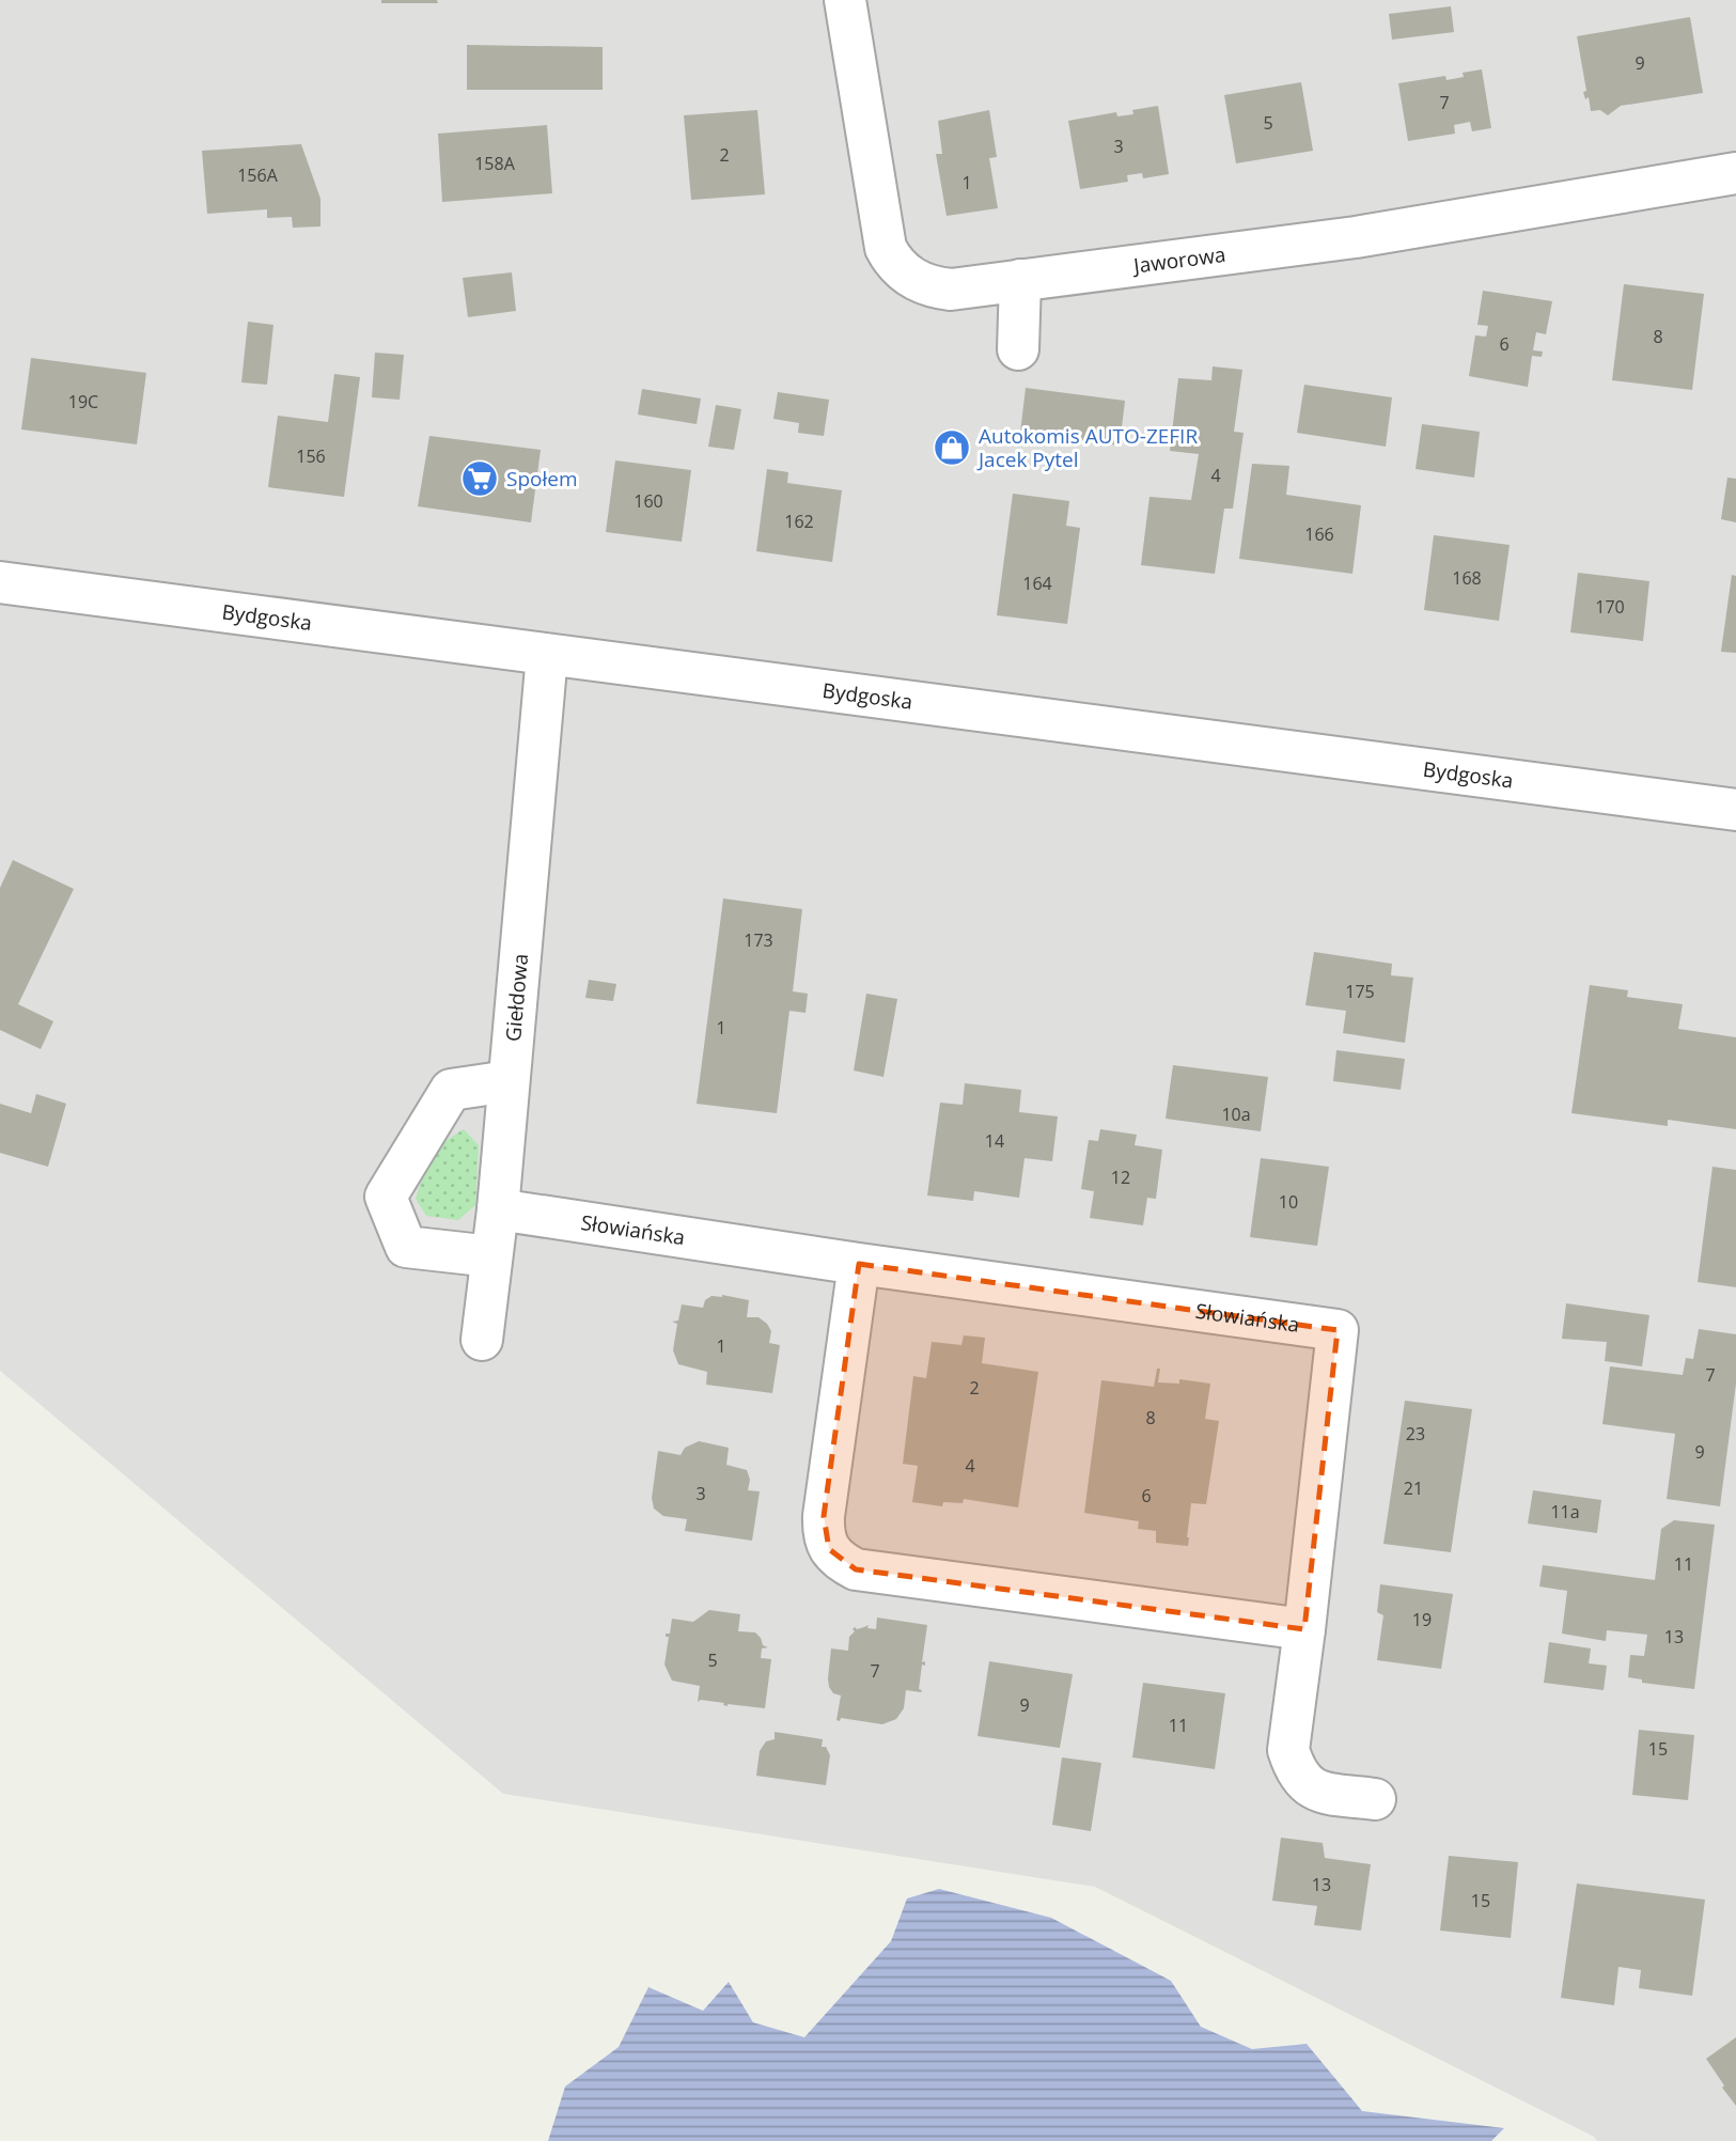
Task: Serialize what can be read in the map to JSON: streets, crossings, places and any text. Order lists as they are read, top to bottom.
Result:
{
  "streets": {
    "street": [
      "Jaworowa",
      "Bydgoska",
      "Giełdowa",
      "Słowiańska"
    ]
  },
  "crossings": [
    ["Bydgoska", "Giełdowa"],
    ["Giełdowa", "Słowiańska"]
  ],
  "places": {
    "shop": ["Autokomis AUTO-ZEFIR Jacek Pytel"],
    "supermarket": ["Społem"]
  },
  "house_numbers": [
    "9",
    "7",
    "5",
    "3",
    "2",
    "158A",
    "156A",
    "1",
    "8",
    "6",
    "19C",
    "156",
    "4",
    "160",
    "162",
    "166",
    "168",
    "164",
    "170",
    "173",
    "175",
    "1",
    "10a",
    "14",
    "12",
    "10",
    "1",
    "7",
    "2",
    "8",
    "23",
    "9",
    "4",
    "21",
    "3",
    "6",
    "11a",
    "11",
    "19",
    "13",
    "5",
    "7",
    "9",
    "11",
    "15",
    "13",
    "15"
  ]
}
